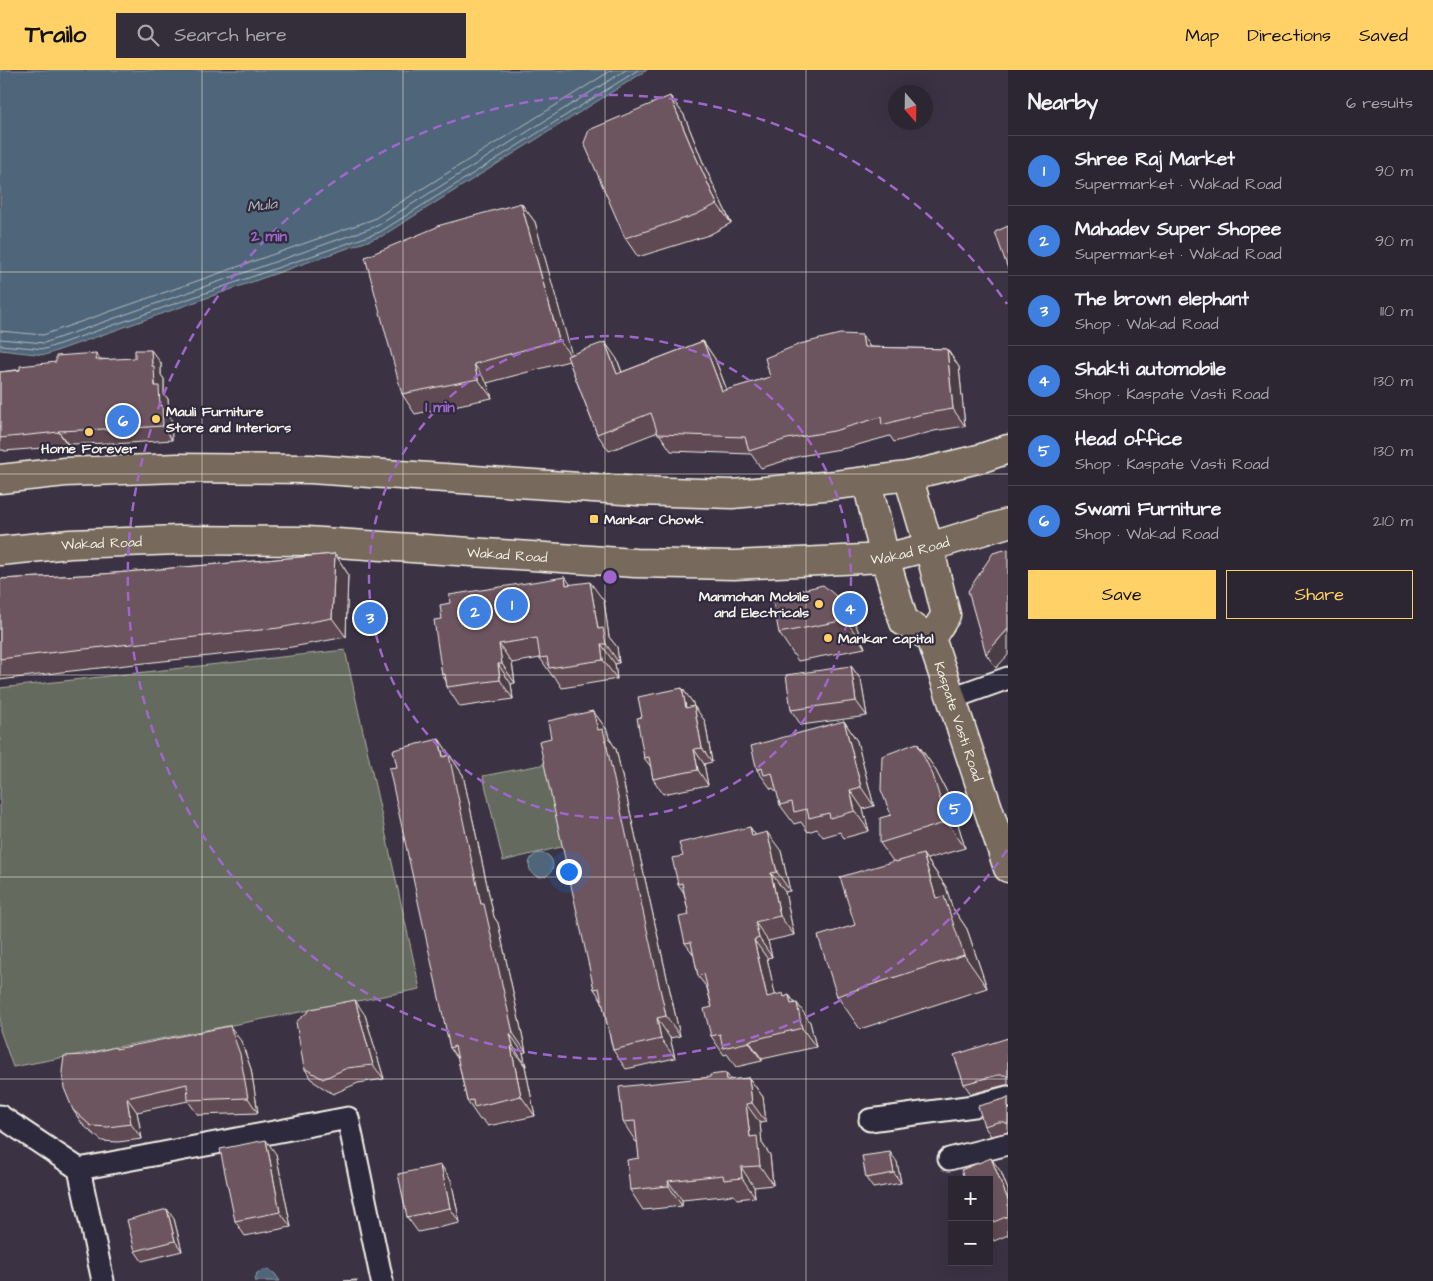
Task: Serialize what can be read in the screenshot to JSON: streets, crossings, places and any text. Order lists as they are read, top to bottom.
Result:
{
  "streets": {
    "main road": ["Wakad Road", "Kaspate Vasti Road"]
  },
  "water": ["Mula"],
  "places": {
    "other": [
      "Mauli Furniture Store and Interiors",
      "Home Forever",
      "Manmohan Mobile and Electricals",
      "Mankar capital"
    ],
    "transit": ["Mankar Chowk"]
  },
  "north": "bottom",
  "page": {
    "header": "Trailo",
    "search": "Search here",
    "nav": ["Map", "Directions", "Saved"],
    "heading": ["Nearby", "6 results"],
    "list": [
      {
        "mark": "1",
        "name": "Shree Raj Market",
        "note": "Supermarket · Wakad Road",
        "value": "90 m"
      },
      {
        "mark": "2",
        "name": "Mahadev Super Shopee",
        "note": "Supermarket · Wakad Road",
        "value": "90 m"
      },
      {
        "mark": "3",
        "name": "The brown elephant",
        "note": "Shop · Wakad Road",
        "value": "110 m"
      },
      {
        "mark": "4",
        "name": "Shakti automobile",
        "note": "Shop · Kaspate Vasti Road",
        "value": "130 m"
      },
      {
        "mark": "5",
        "name": "Head office",
        "note": "Shop · Kaspate Vasti Road",
        "value": "130 m"
      },
      {
        "mark": "6",
        "name": "Swami Furniture",
        "note": "Shop · Wakad Road",
        "value": "210 m"
      }
    ],
    "pins": [
      "6",
      "1",
      "4",
      "2",
      "3",
      "5"
    ],
    "buttons": ["Save", "Share"],
    "map_buttons": ["+", "−"]
  },
  "rings": ["2 min", "1 min"]
}
